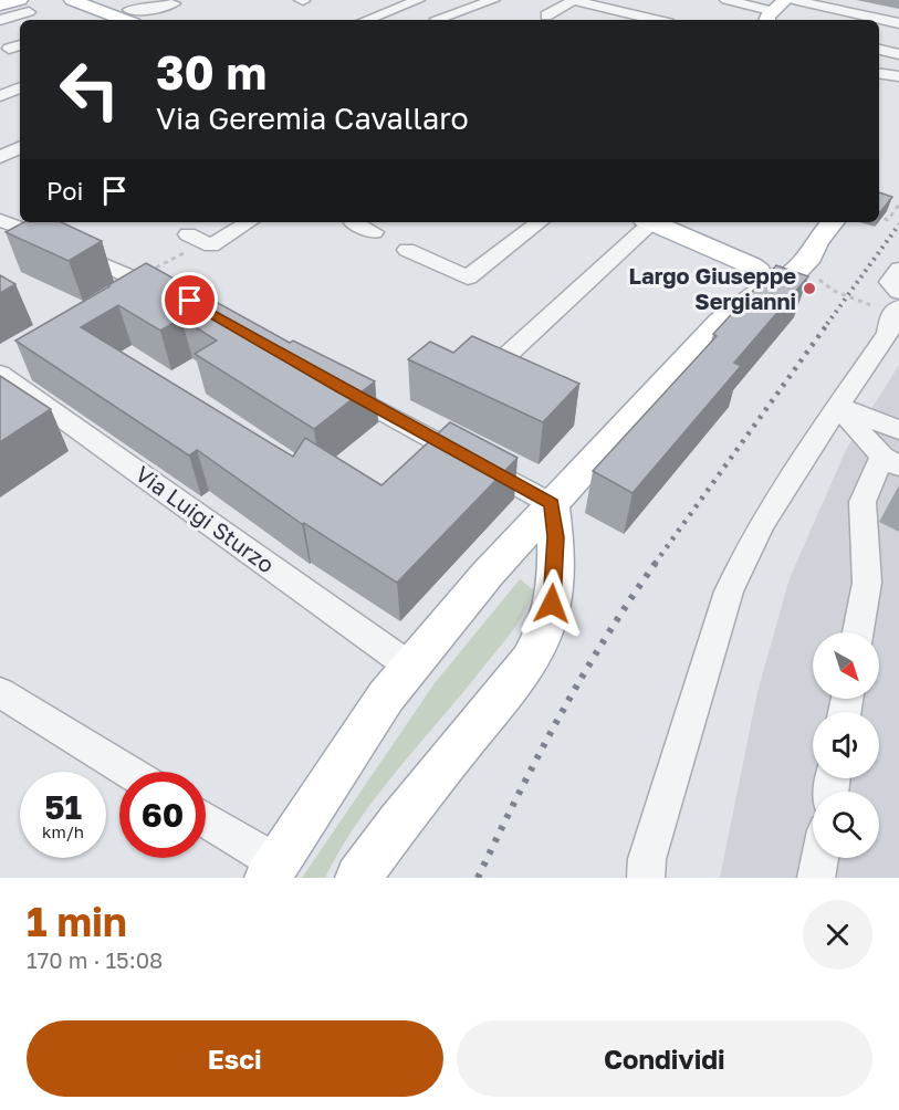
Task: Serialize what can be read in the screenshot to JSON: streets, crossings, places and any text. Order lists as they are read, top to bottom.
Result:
{
  "streets": {
    "street": ["Via Luigi Sturzo"]
  },
  "places": ["Largo Giuseppe Sergianni"],
  "north": "bottom right",
  "page": {
    "turn": ["30 m", "Via Geremia Cavallaro"],
    "then": "Poi",
    "speed": "51 km/h",
    "limit": "60",
    "heading": ["1 min", "170 m · 15:08"],
    "buttons": ["Esci", "Condividi"]
  }
}
